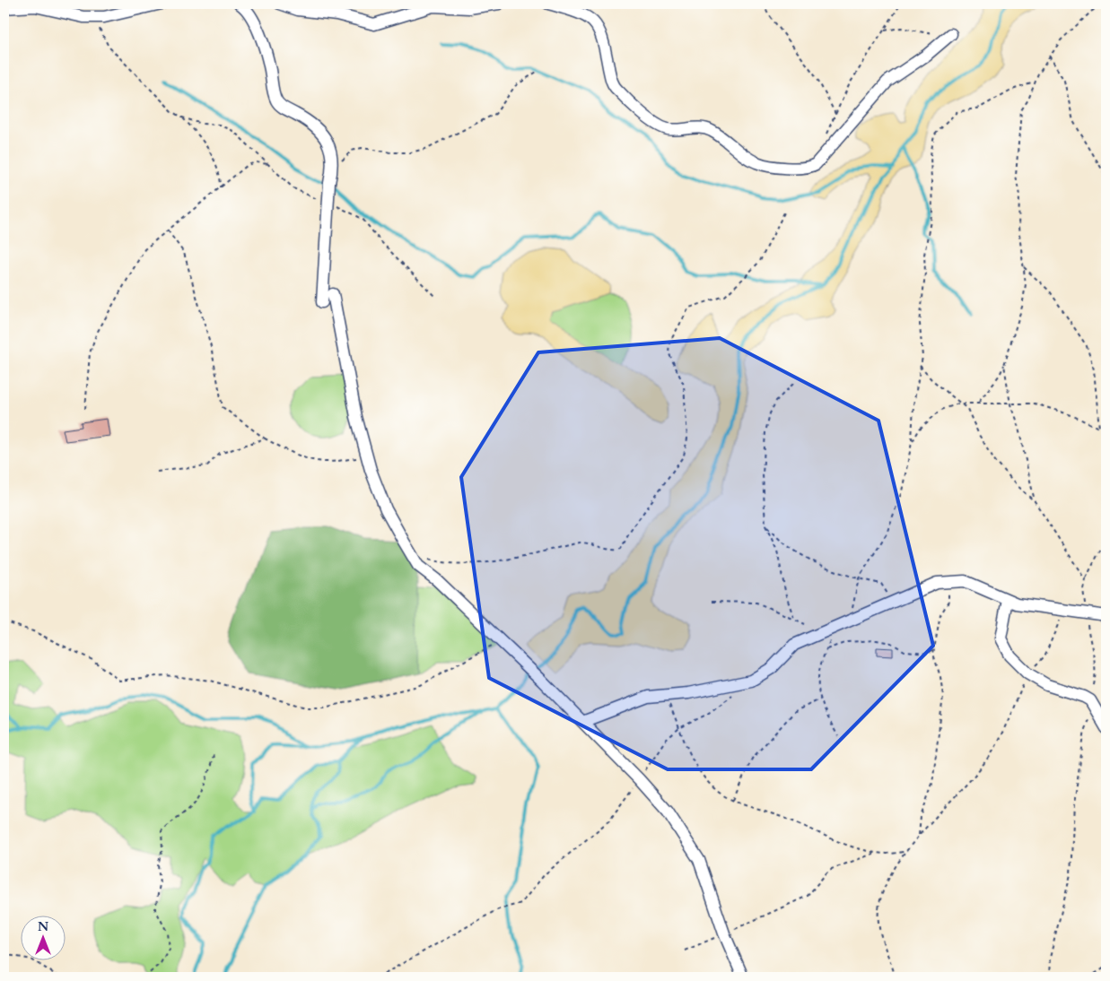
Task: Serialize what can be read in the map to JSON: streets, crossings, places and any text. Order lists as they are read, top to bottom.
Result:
{
  "north": "top"
}
